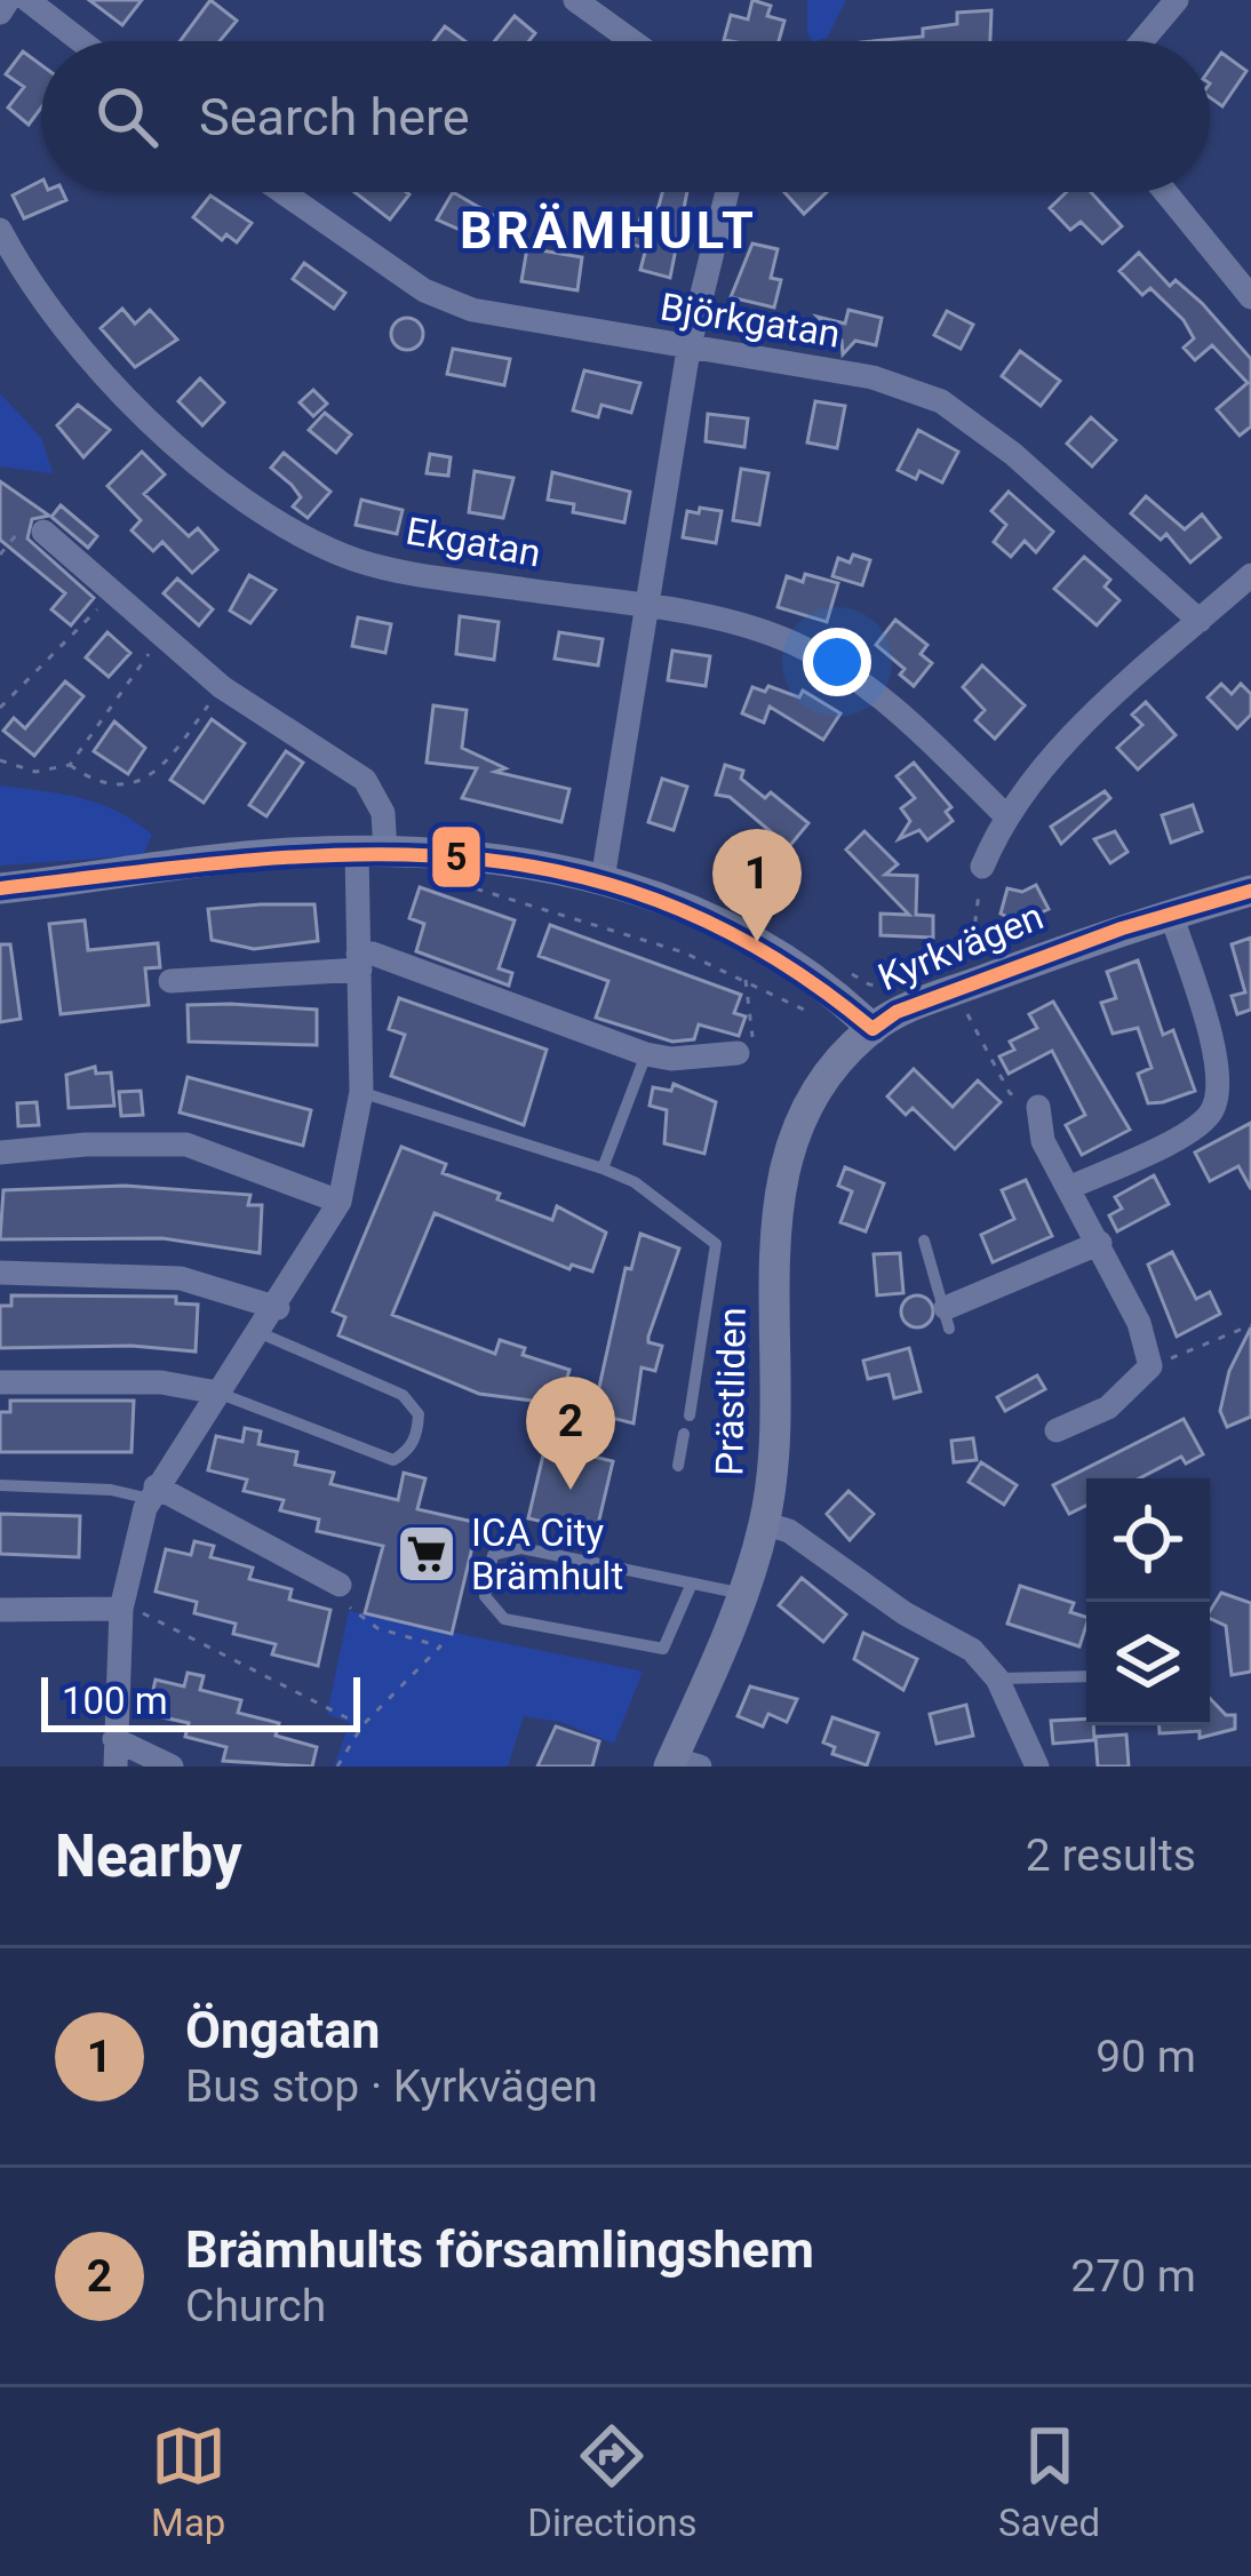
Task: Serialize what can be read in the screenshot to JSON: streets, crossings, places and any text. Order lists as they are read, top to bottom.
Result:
{
  "streets": {
    "street": [
      "Björkgatan",
      "Ekgatan",
      "Kyrkvägen",
      "Prästliden"
    ]
  },
  "crossings": [
    ["Kyrkvägen", "Prästliden"]
  ],
  "districts": ["BRÄMHULT"],
  "places": {
    "supermarket": ["ICA City Brämhult"]
  },
  "lines": ["transit line 5"],
  "scale_bar": "100 m",
  "page": {
    "search": "Search here",
    "pins": ["1", "2"],
    "scale": "100 m",
    "heading": ["Nearby", "2 results"],
    "list": [
      {
        "mark": "1",
        "name": "Öngatan",
        "note": "Bus stop · Kyrkvägen",
        "value": "90 m"
      },
      {
        "mark": "2",
        "name": "Brämhults församlingshem",
        "note": "Church",
        "value": "270 m"
      }
    ],
    "nav": ["Map", "Directions", "Saved"]
  }
}
